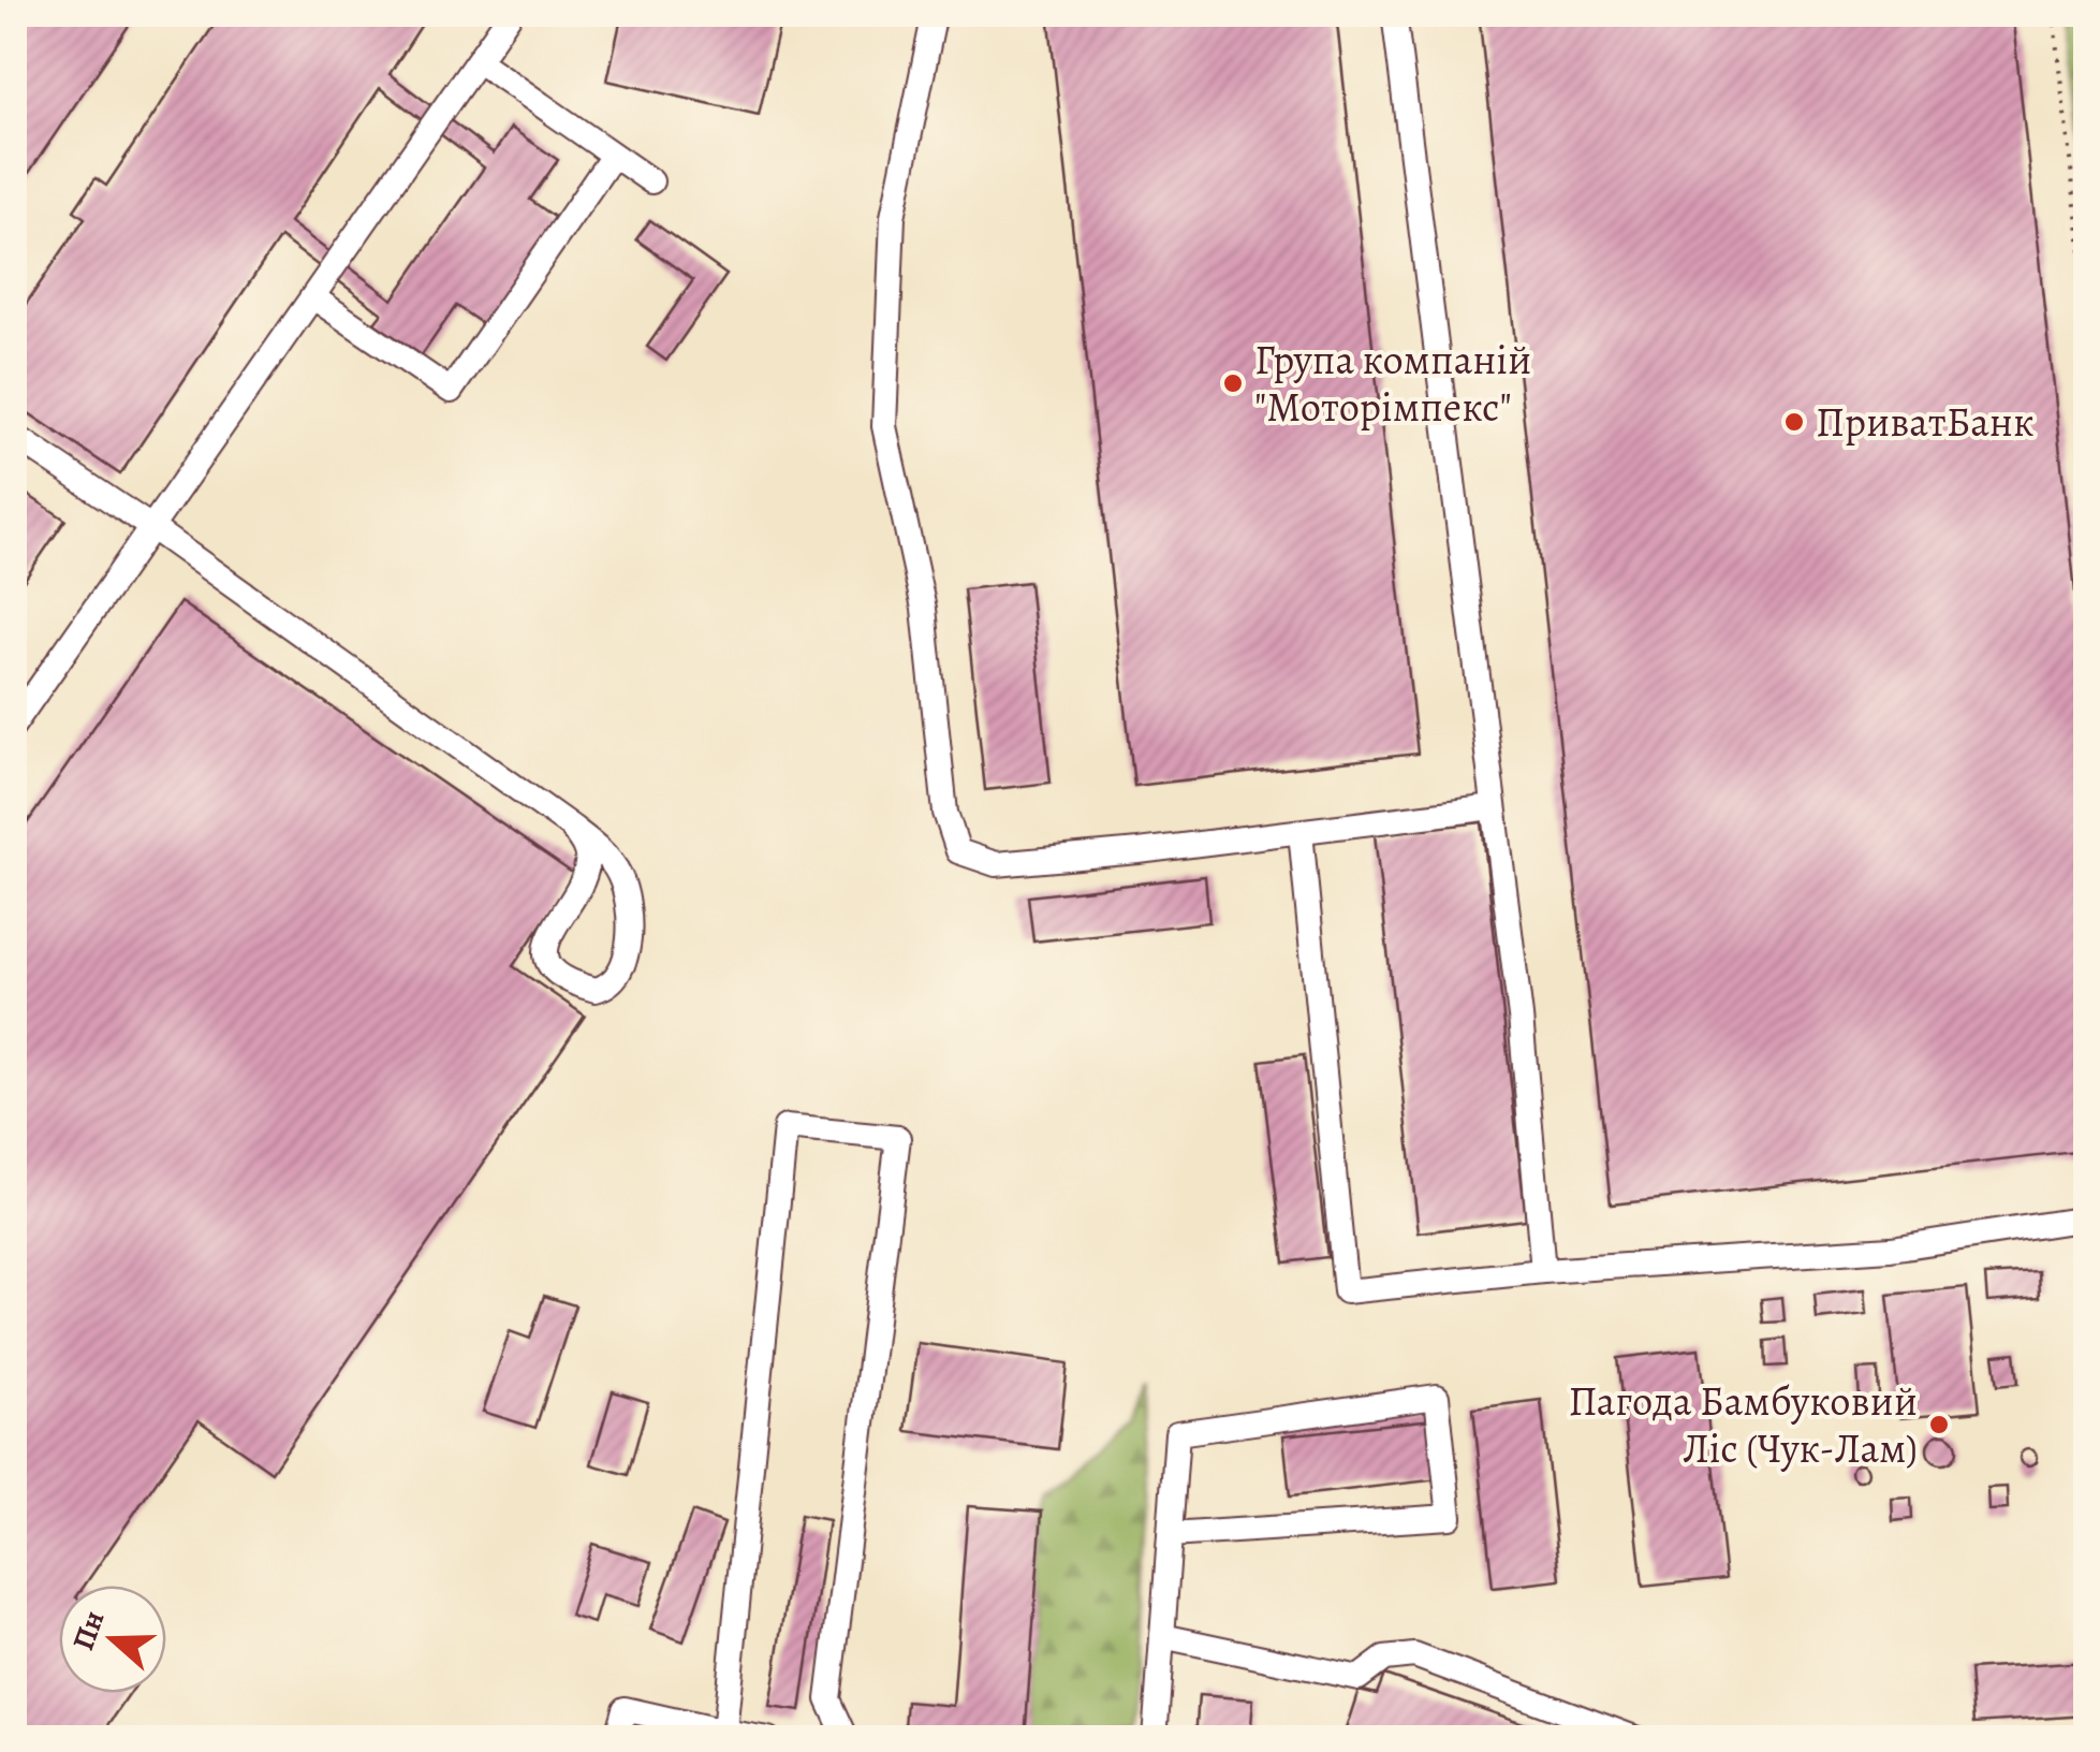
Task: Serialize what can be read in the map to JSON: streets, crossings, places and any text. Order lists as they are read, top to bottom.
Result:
{
  "places": ["Група компаній \"Моторімпекс\"", "ПриватБанк", "Пагода Бамбуковий Ліс (Чук-Лам)"],
  "north": "left"
}
